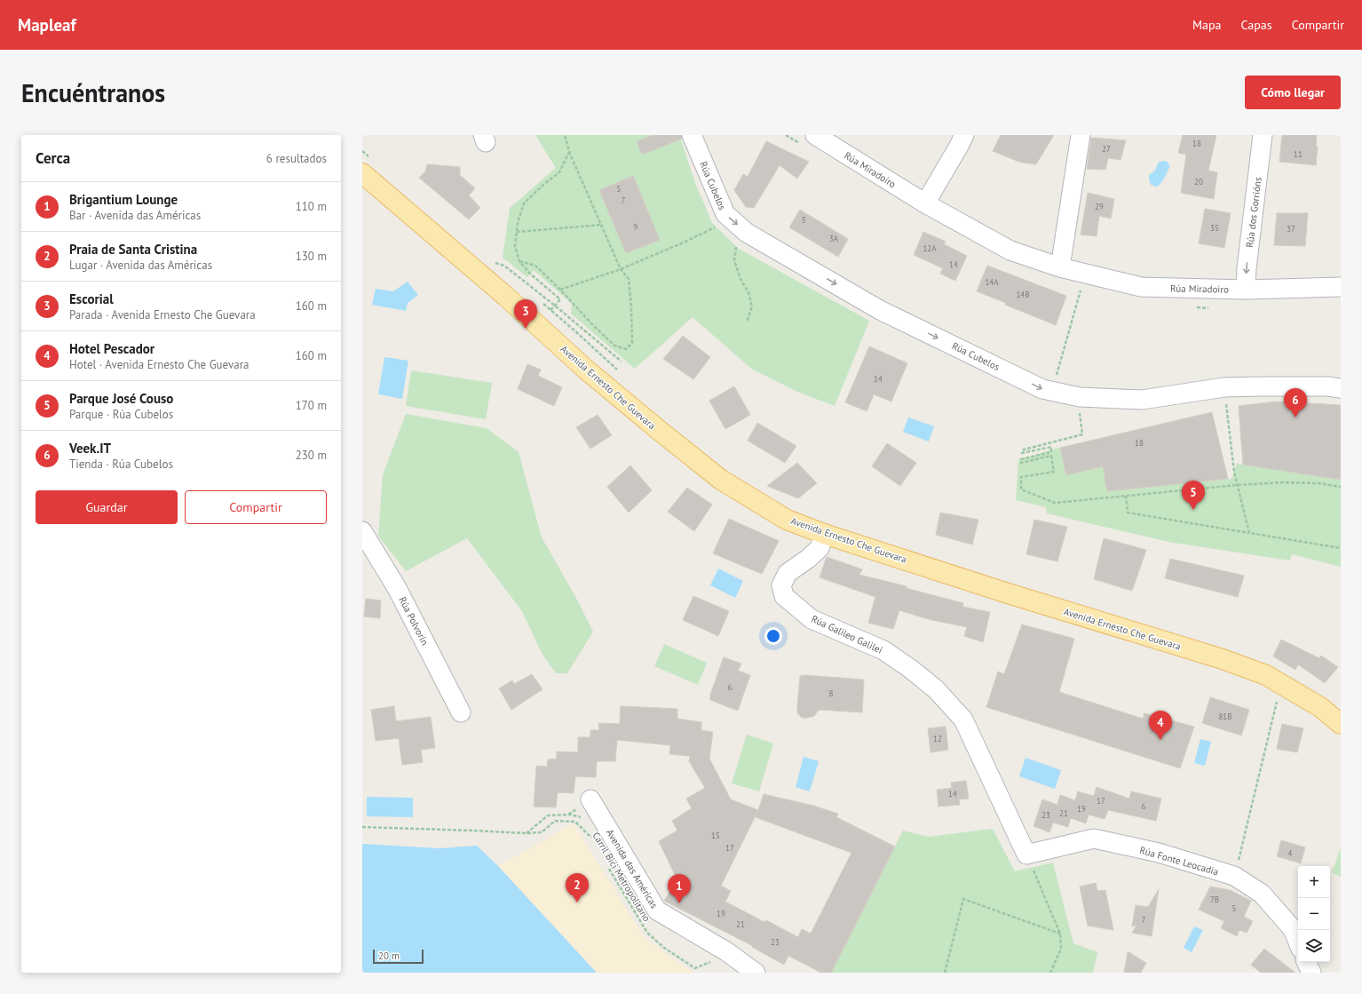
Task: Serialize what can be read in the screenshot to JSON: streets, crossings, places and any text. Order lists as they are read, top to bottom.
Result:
{
  "streets": {
    "main road": ["Avenida Ernesto Che Guevara"],
    "street": [
      "Rúa Miradoiro",
      "Rúa Cubelos",
      "Rúa dos Gorrións",
      "Rúa Polvorín",
      "Rúa Galileo Galilei",
      "Rúa Fonte Leocadia",
      "Avenida das Américas"
    ],
    "path": ["Carril Bici Metropolitano"]
  },
  "crossings": [
    ["Rúa Miradoiro", "Rúa dos Gorrións"],
    ["Avenida Ernesto Che Guevara", "Rúa Galileo Galilei"],
    ["Rúa Galileo Galilei", "Rúa Fonte Leocadia"]
  ],
  "one_way": ["Rúa Cubelos", "Rúa dos Gorrións"],
  "house_numbers": [
    "18",
    "27",
    "11",
    "20",
    "5",
    "7",
    "29",
    "3",
    "9",
    "35",
    "37",
    "3A",
    "12A",
    "14",
    "14A",
    "14B",
    "14",
    "18",
    "6",
    "8",
    "81B",
    "12",
    "14",
    "17",
    "6",
    "19",
    "21",
    "23",
    "15",
    "17",
    "4",
    "7B",
    "5",
    "19",
    "7",
    "21",
    "23"
  ],
  "scale_bar": "20 m",
  "page": {
    "header": "Mapleaf",
    "nav": ["Mapa", "Capas", "Compartir"],
    "buttons": [
      "Cómo llegar",
      ["Guardar", "Compartir"]
    ],
    "title": "Encuéntranos",
    "heading": ["Cerca", "6 resultados"],
    "list": [
      {
        "mark": "1",
        "name": "Brigantium Lounge",
        "note": "Bar · Avenida das Américas",
        "value": "110 m"
      },
      {
        "mark": "2",
        "name": "Praia de Santa Cristina",
        "note": "Lugar · Avenida das Américas",
        "value": "130 m"
      },
      {
        "mark": "3",
        "name": "Escorial",
        "note": "Parada · Avenida Ernesto Che Guevara",
        "value": "160 m"
      },
      {
        "mark": "4",
        "name": "Hotel Pescador",
        "note": "Hotel · Avenida Ernesto Che Guevara",
        "value": "160 m"
      },
      {
        "mark": "5",
        "name": "Parque José Couso",
        "note": "Parque · Rúa Cubelos",
        "value": "170 m"
      },
      {
        "mark": "6",
        "name": "Veek.IT",
        "note": "Tienda · Rúa Cubelos",
        "value": "230 m"
      }
    ],
    "pins": [
      "3",
      "6",
      "5",
      "4",
      "2",
      "1"
    ],
    "map_buttons": ["+", "−"],
    "scale": "20 m"
  }
}
